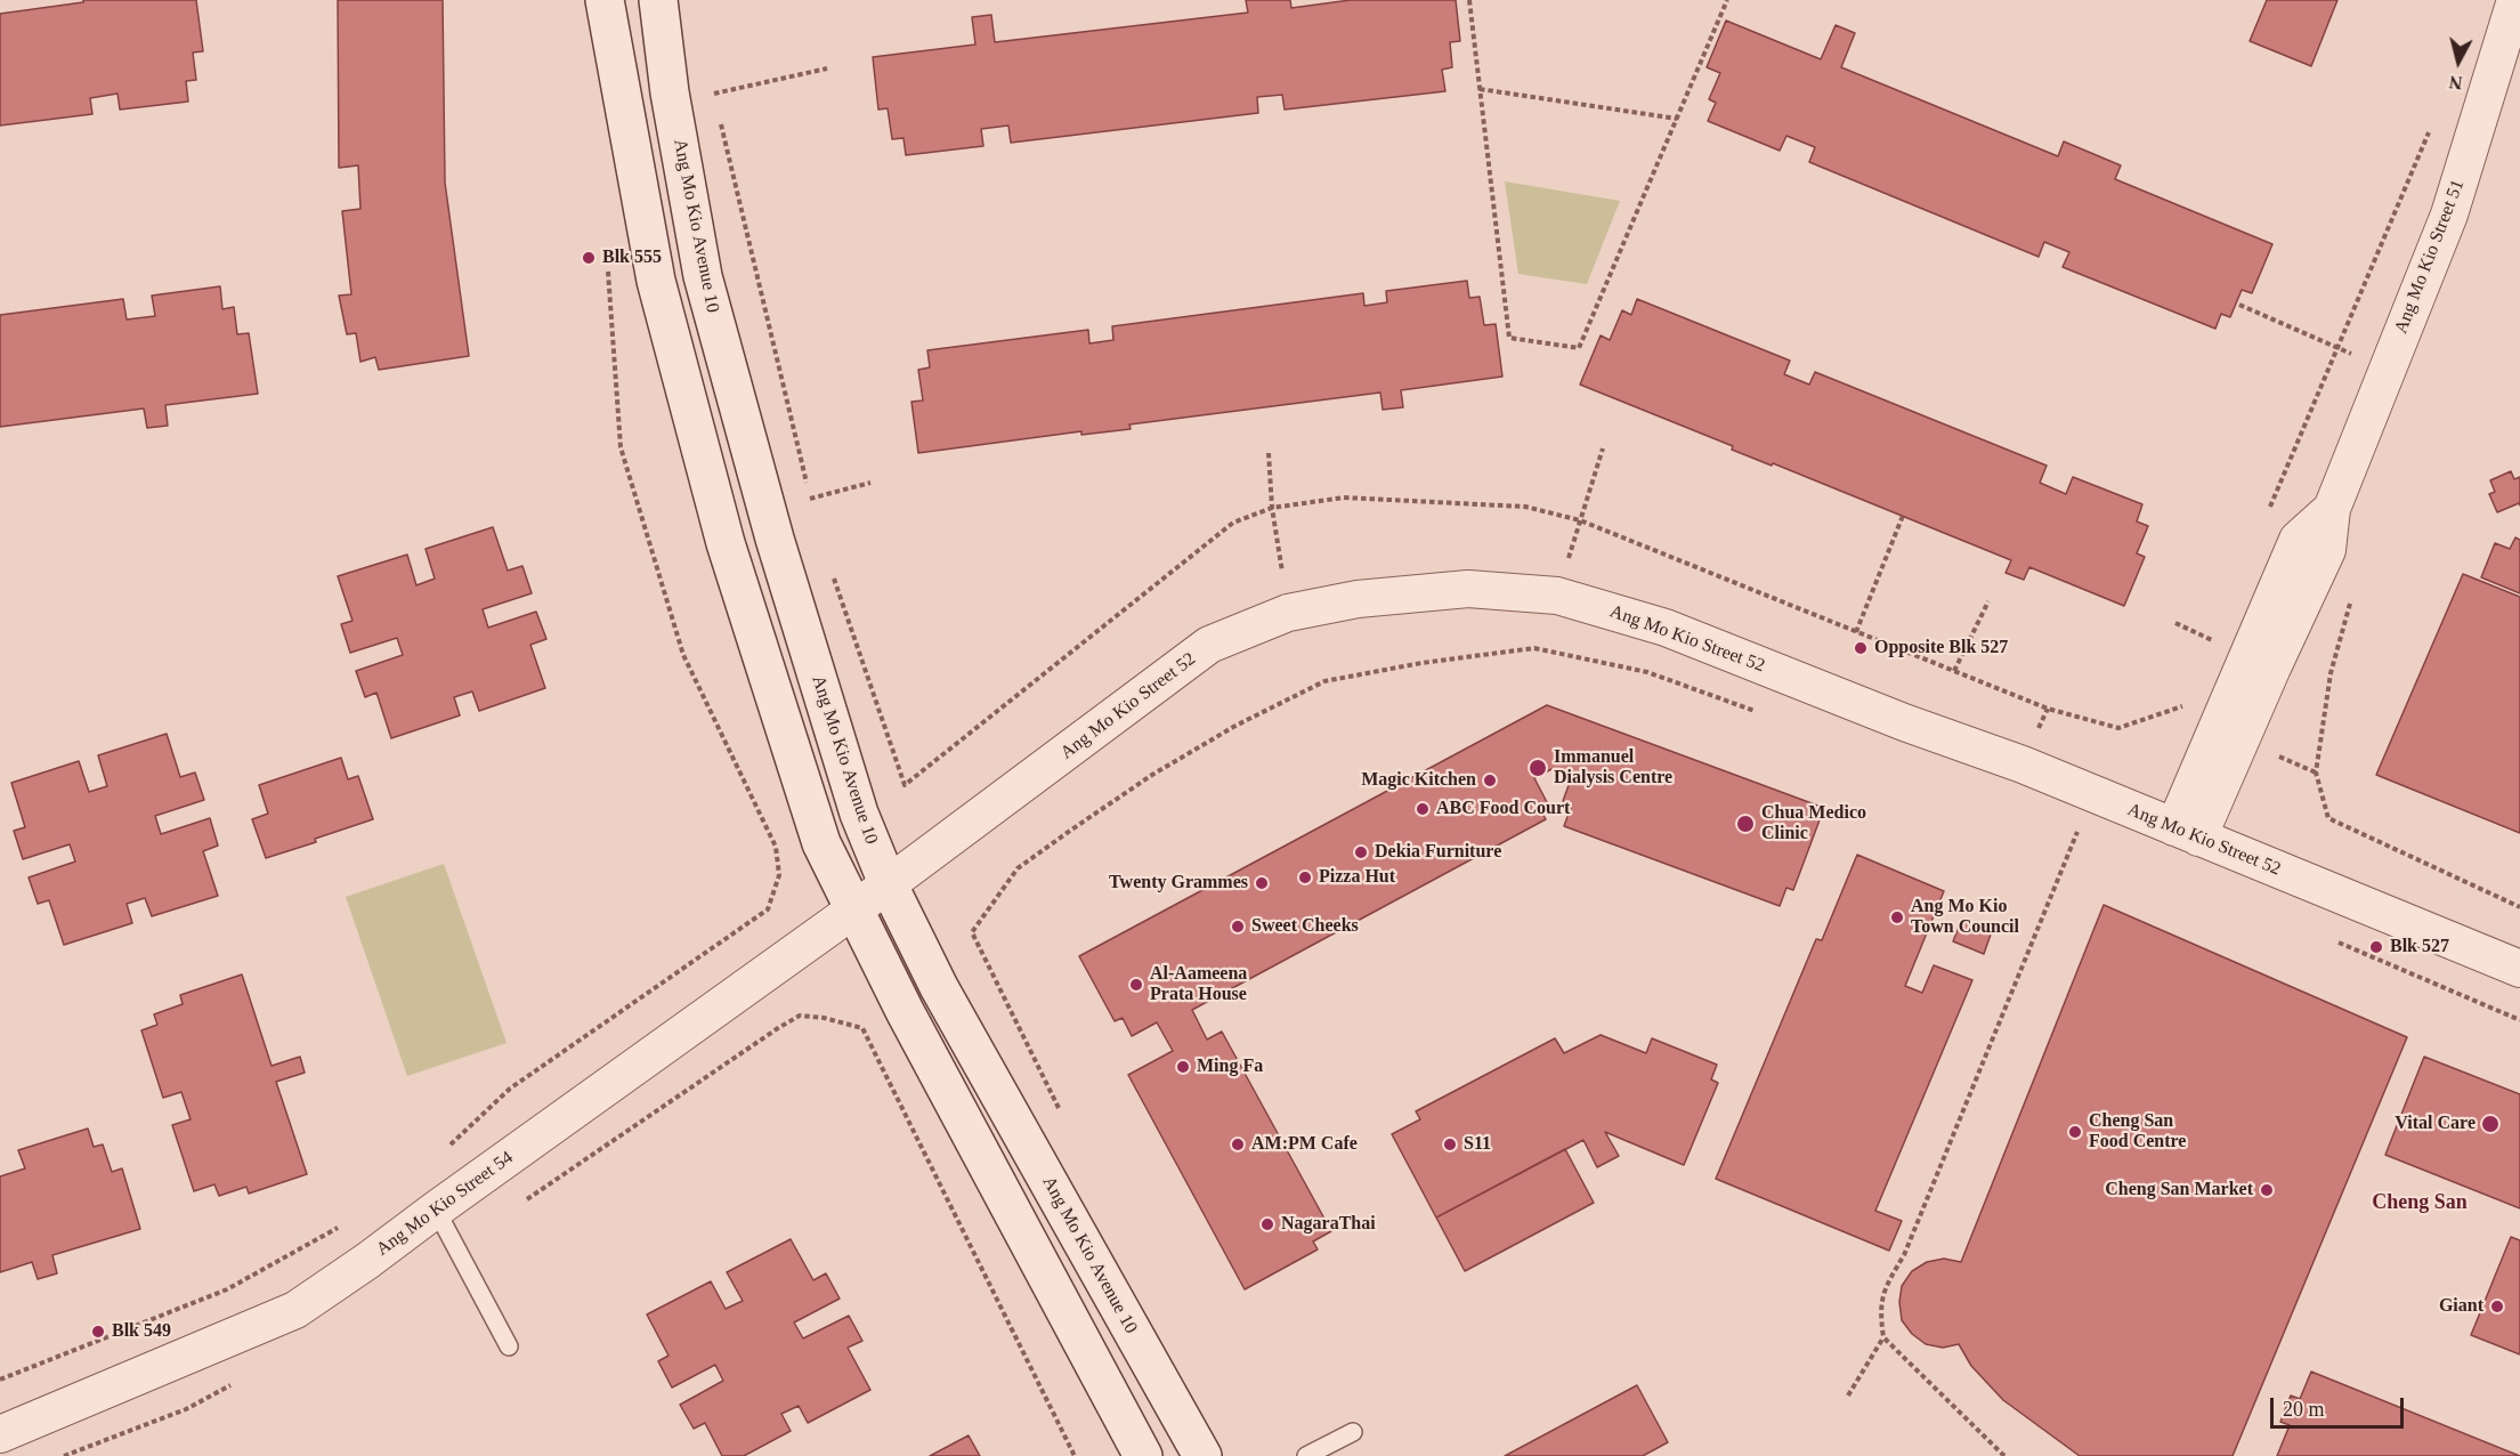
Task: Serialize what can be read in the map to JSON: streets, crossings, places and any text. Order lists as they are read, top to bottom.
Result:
{
  "streets": {
    "main road": ["Ang Mo Kio Avenue 10"],
    "street": ["Ang Mo Kio Street 51", "Ang Mo Kio Street 52", "Ang Mo Kio Street 54"]
  },
  "crossings": [
    ["Ang Mo Kio Avenue 10", "Ang Mo Kio Street 52"],
    ["Ang Mo Kio Street 51", "Ang Mo Kio Street 52"],
    ["Ang Mo Kio Street 52", "Ang Mo Kio Street 54"]
  ],
  "districts": ["Cheng San"],
  "places": [
    "Blk 555",
    "Opposite Blk 527",
    "Immanuel Dialysis Centre",
    "Magic Kitchen",
    "ABC Food Court",
    "Chua Medico Clinic",
    "Dekia Furniture",
    "Pizza Hut",
    "Twenty Grammes",
    "Ang Mo Kio Town Council",
    "Sweet Cheeks",
    "Blk 527",
    "Al-Aameena Prata House",
    "Ming Fa",
    "Vital Care",
    "Cheng San Food Centre",
    "AM:PM Cafe",
    "S11",
    "Cheng San Market",
    "NagaraThai",
    "Giant",
    "Blk 549"
  ],
  "scale_bar": "20 m",
  "north": "bottom"
}
